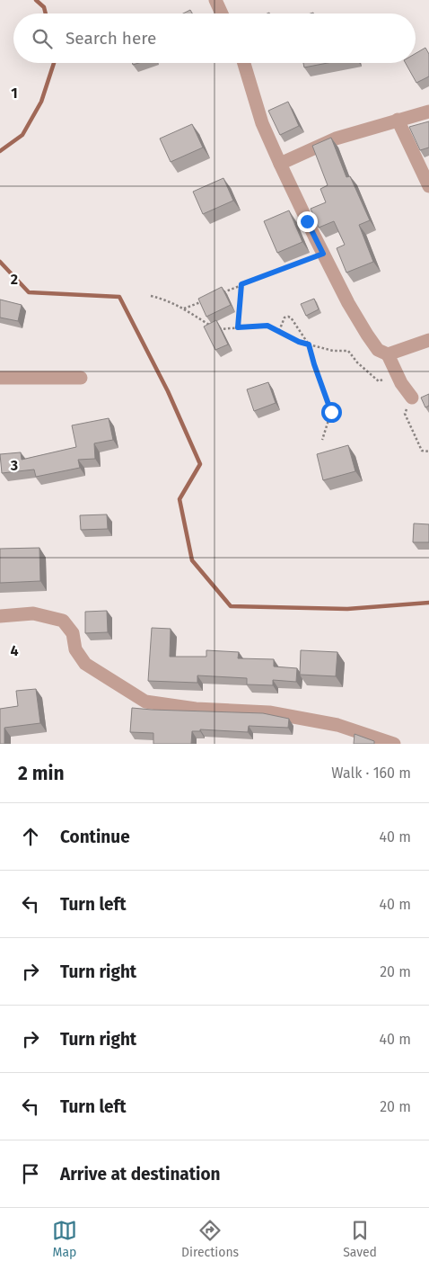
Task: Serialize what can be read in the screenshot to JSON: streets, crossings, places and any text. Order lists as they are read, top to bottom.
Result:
{
  "page": {
    "search": "Search here",
    "heading": ["2 min", "Walk · 160 m"],
    "list": [
      ["Continue", "40 m"],
      ["Turn left", "40 m"],
      ["Turn right", "20 m"],
      ["Turn right", "40 m"],
      ["Turn left", "20 m"],
      "Arrive at destination"
    ],
    "nav": ["Map", "Directions", "Saved"]
  },
  "grid": {
    "rows": [
      "1",
      "2",
      "3",
      "4"
    ]
  }
}
